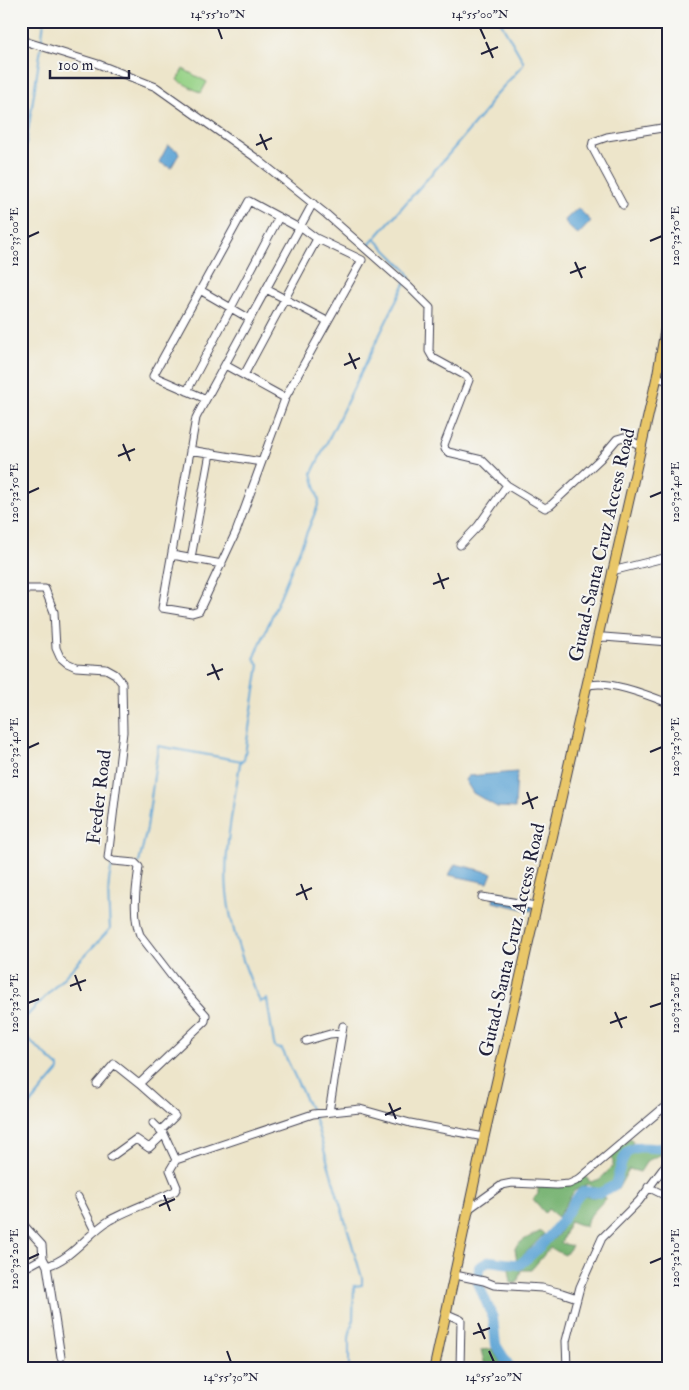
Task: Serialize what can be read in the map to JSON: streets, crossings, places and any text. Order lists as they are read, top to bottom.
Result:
{
  "streets": {
    "main road": ["Gutad-Santa Cruz Access Road"],
    "street": ["Feeder Road"]
  },
  "scale_bar": "100 m",
  "coordinates": [
    "14°55'10\"N",
    "14°55'00\"N",
    "120°32'50\"E",
    "120°33'00\"E",
    "120°32'40\"E",
    "120°32'30\"E",
    "120°32'20\"E",
    "120°32'10\"E",
    "14°55'30\"N",
    "14°55'20\"N"
  ]
}
